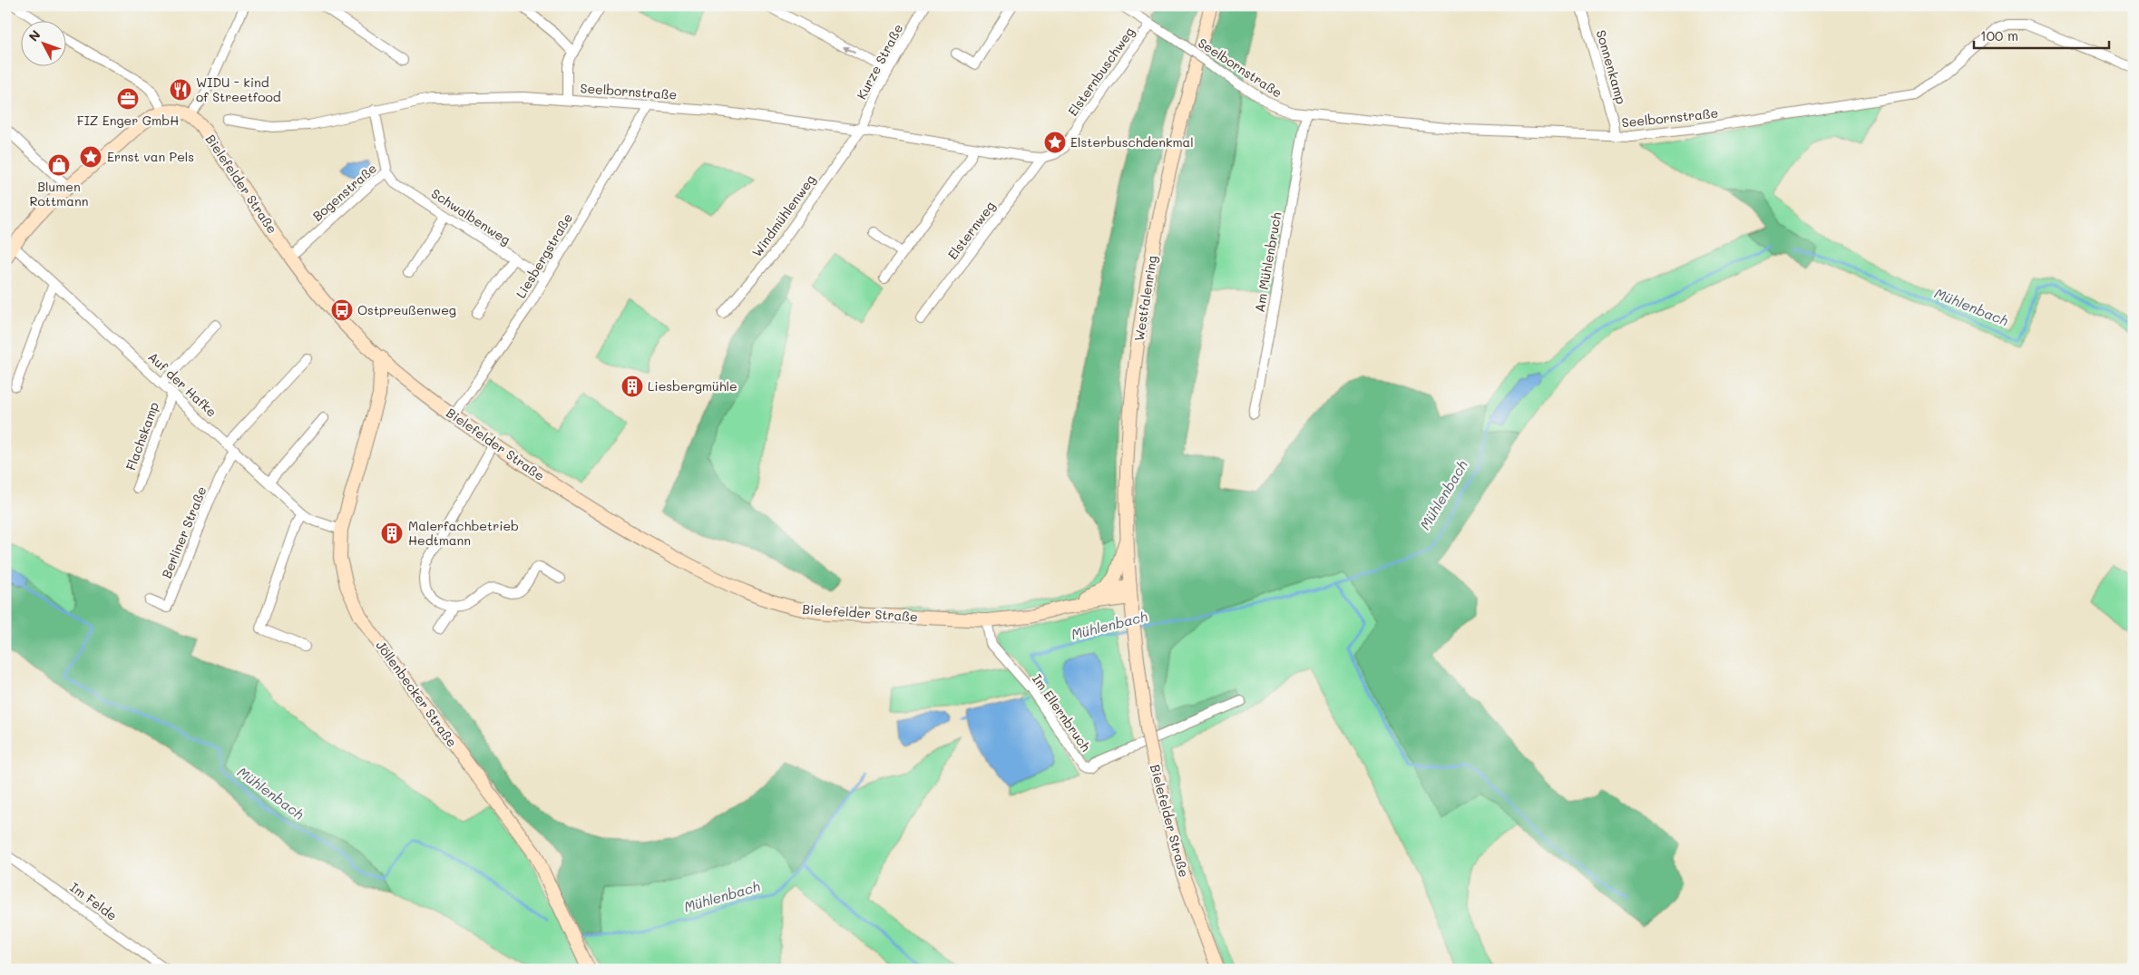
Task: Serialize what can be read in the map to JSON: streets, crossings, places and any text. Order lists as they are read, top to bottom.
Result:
{
  "streets": {
    "main road": ["Bielefelder Straße", "Westfalenring", "Jöllenbecker Straße"],
    "street": [
      "Kurze Straße",
      "Sonnenkamp",
      "Seelbornstraße",
      "Elsternbuschweg",
      "Bogenstraße",
      "Windmühlenweg",
      "Schwalbenweg",
      "Elsternweg",
      "Liesbergstraße",
      "Am Mühlenbruch",
      "Auf der Hafke",
      "Flachskamp",
      "Berliner Straße",
      "Im Ellernbruch",
      "Im Felde"
    ]
  },
  "crossings": [
    ["Kurze Straße", "Seelbornstraße"],
    ["Kurze Straße", "Windmühlenweg"],
    ["Sonnenkamp", "Seelbornstraße"],
    ["Seelbornstraße", "Elsternbuschweg"],
    ["Seelbornstraße", "Bogenstraße"],
    ["Seelbornstraße", "Windmühlenweg"],
    ["Seelbornstraße", "Liesbergstraße"],
    ["Seelbornstraße", "Am Mühlenbruch"],
    ["Elsternbuschweg", "Elsternweg"],
    ["Bielefelder Straße", "Bogenstraße"],
    ["Bielefelder Straße", "Liesbergstraße"],
    ["Bielefelder Straße", "Westfalenring"],
    ["Bielefelder Straße", "Jöllenbecker Straße"],
    ["Bielefelder Straße", "Im Ellernbruch"],
    ["Bogenstraße", "Schwalbenweg"],
    ["Schwalbenweg", "Liesbergstraße"],
    ["Auf der Hafke", "Flachskamp"],
    ["Auf der Hafke", "Berliner Straße"],
    ["Auf der Hafke", "Jöllenbecker Straße"]
  ],
  "water": ["Mühlenbach"],
  "places": {
    "restaurant": ["WIDU - kind of Streetfood"],
    "office": ["FIZ Enger GmbH"],
    "place": ["Elsterbuschdenkmal", "Ernst van Pels"],
    "shop": ["Blumen Rottmann"],
    "bus stop": ["Ostpreußenweg"],
    "building": ["Liesbergmühle", "Malerfachbetrieb Hedtmann"]
  },
  "scale_bar": "100 m",
  "north": "top left"
}
